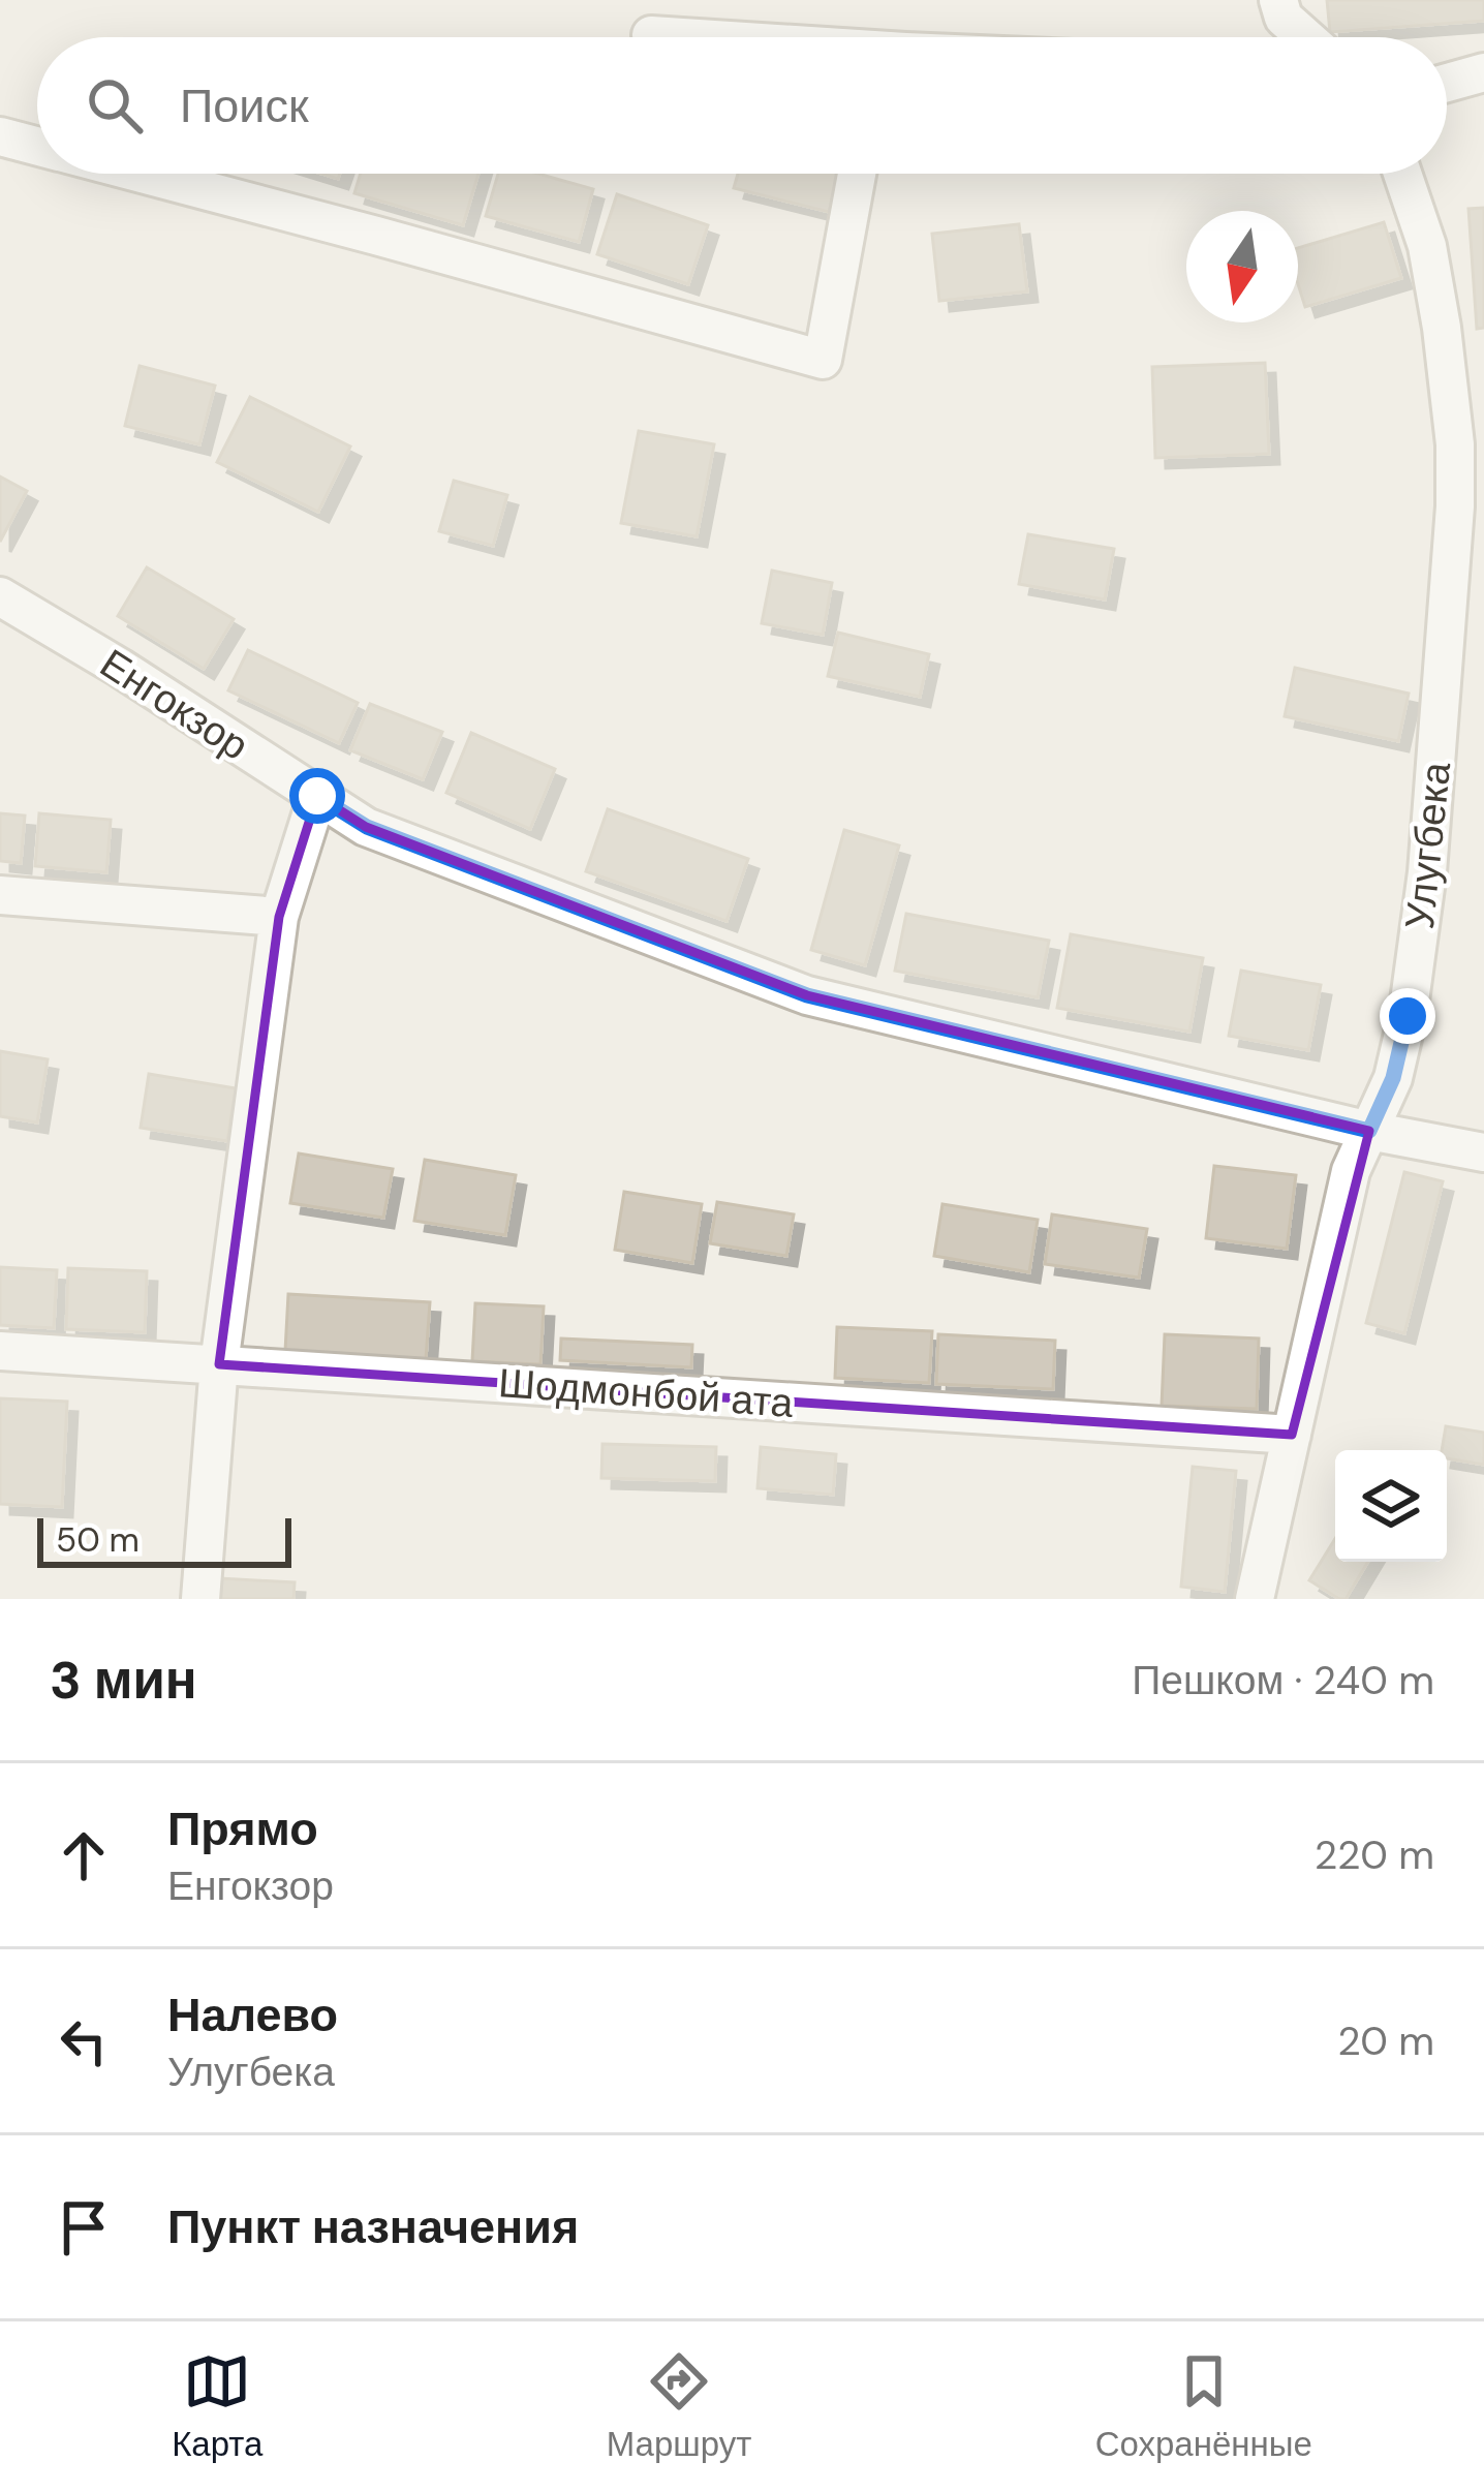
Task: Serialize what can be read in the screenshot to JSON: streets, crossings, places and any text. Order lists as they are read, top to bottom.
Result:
{
  "streets": {
    "street": ["Енгокзор", "Улугбека", "Шодмонбой ата"]
  },
  "crossings": [
    ["Енгокзор", "Улугбека"],
    ["Улугбека", "Шодмонбой ата"]
  ],
  "scale_bar": "50 m",
  "north": "bottom",
  "page": {
    "search": "Поиск",
    "scale": "50 m",
    "heading": ["3 мин", "Пешком · 240 m"],
    "list": [
      ["Прямо", "Енгокзор", "220 m"],
      ["Налево", "Улугбека", "20 m"],
      "Пункт назначения"
    ],
    "nav": ["Карта", "Маршрут", "Сохранённые"]
  }
}
